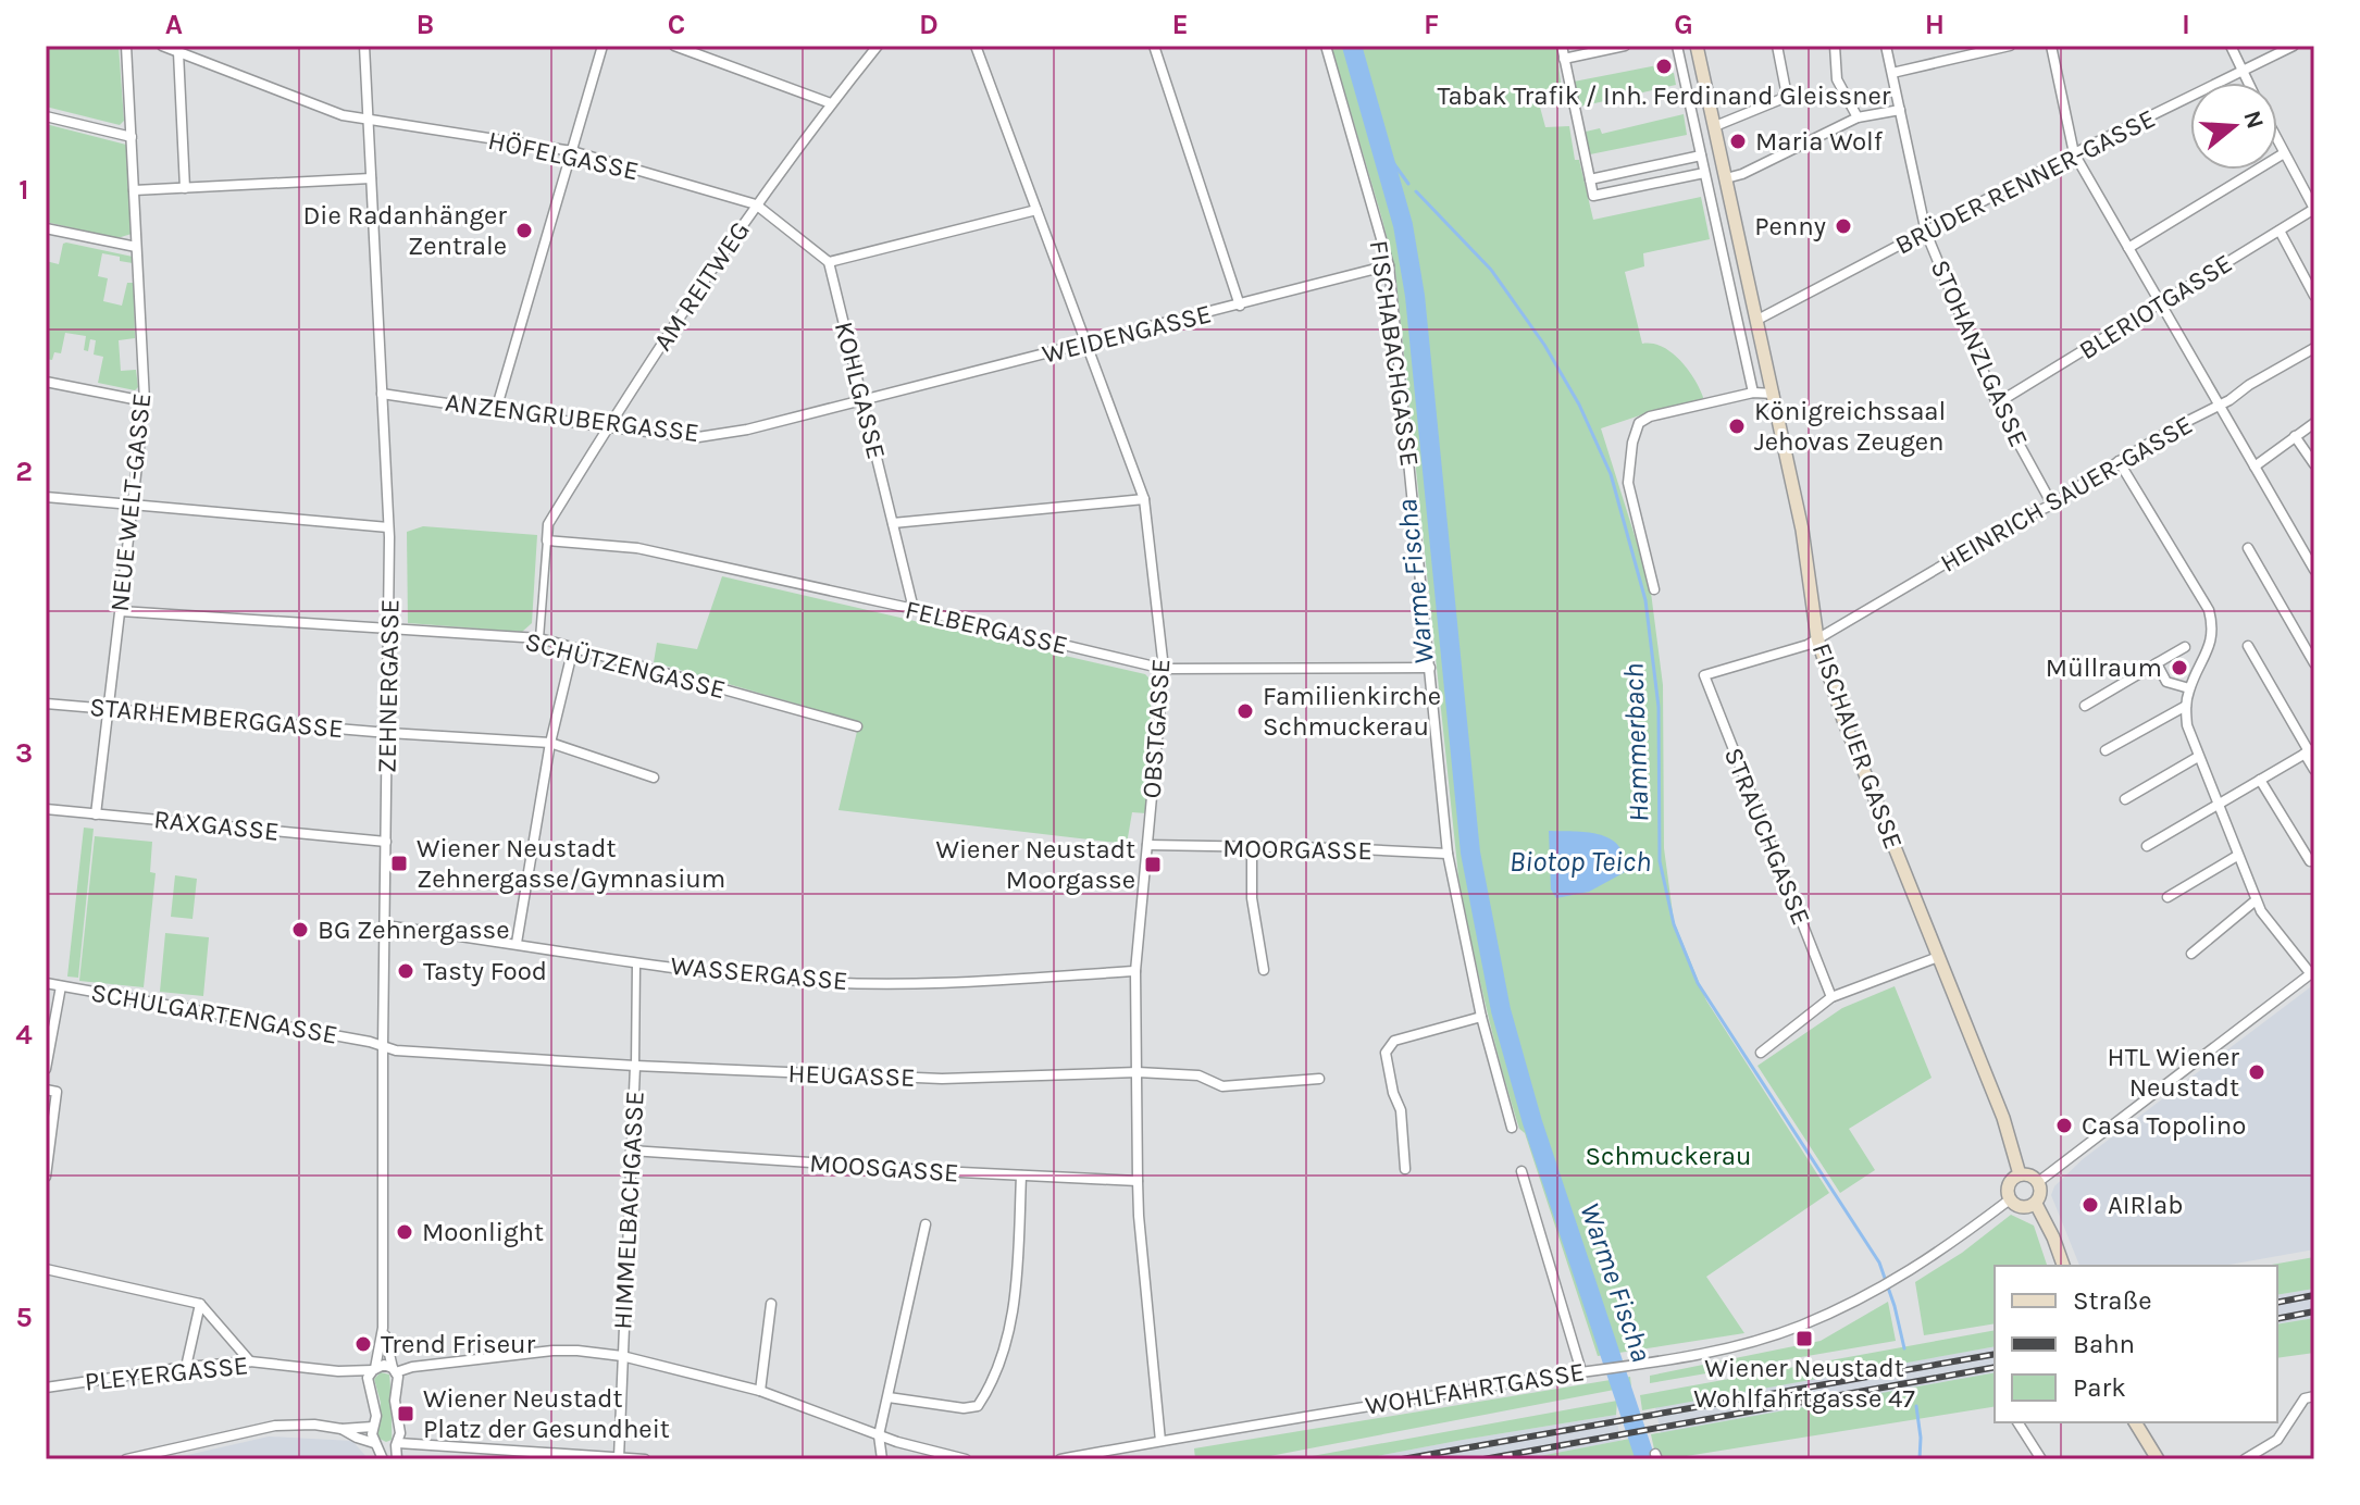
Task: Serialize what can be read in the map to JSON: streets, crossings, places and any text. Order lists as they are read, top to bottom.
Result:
{
  "streets": {
    "main road": ["FISCHAUER GASSE"],
    "street": [
      "HÖFELGASSE",
      "BRÜDER RENNER-GASSE",
      "AM REITWEG",
      "BLERIOTGASSE",
      "WEIDENGASSE",
      "FISCHABACHGASSE",
      "STOHANZLGASSE",
      "KOHLGASSE",
      "ANZENGRUBERGASSE",
      "HEINRICH SAUER-GASSE",
      "NEUE WELT-GASSE",
      "FELBERGASSE",
      "SCHÜTZENGASSE",
      "ZEHNERGASSE",
      "STARHEMBERGGASSE",
      "OBSTGASSE",
      "RAXGASSE",
      "STRAUCHGASSE",
      "MOORGASSE",
      "WASSERGASSE",
      "SCHULGARTENGASSE",
      "HEUGASSE",
      "MOOSGASSE",
      "HIMMELBACHGASSE",
      "PLEYERGASSE",
      "WOHLFAHRTGASSE"
    ]
  },
  "crossings": [
    ["HÖFELGASSE", "AM REITWEG"],
    ["HÖFELGASSE", "ZEHNERGASSE"],
    ["BRÜDER RENNER-GASSE", "STOHANZLGASSE"],
    ["BRÜDER RENNER-GASSE", "FISCHAUER GASSE"],
    ["AM REITWEG", "ANZENGRUBERGASSE"],
    ["AM REITWEG", "FELBERGASSE"],
    ["BLERIOTGASSE", "STOHANZLGASSE"],
    ["WEIDENGASSE", "FISCHABACHGASSE"],
    ["WEIDENGASSE", "KOHLGASSE"],
    ["WEIDENGASSE", "ANZENGRUBERGASSE"],
    ["WEIDENGASSE", "OBSTGASSE"],
    ["FISCHABACHGASSE", "FELBERGASSE"],
    ["FISCHABACHGASSE", "MOORGASSE"],
    ["STOHANZLGASSE", "HEINRICH SAUER-GASSE"],
    ["KOHLGASSE", "ANZENGRUBERGASSE"],
    ["KOHLGASSE", "FELBERGASSE"],
    ["ANZENGRUBERGASSE", "ZEHNERGASSE"],
    ["HEINRICH SAUER-GASSE", "FISCHAUER GASSE"],
    ["HEINRICH SAUER-GASSE", "STRAUCHGASSE"],
    ["NEUE WELT-GASSE", "SCHÜTZENGASSE"],
    ["NEUE WELT-GASSE", "STARHEMBERGGASSE"],
    ["NEUE WELT-GASSE", "RAXGASSE"],
    ["FELBERGASSE", "OBSTGASSE"],
    ["SCHÜTZENGASSE", "ZEHNERGASSE"],
    ["ZEHNERGASSE", "STARHEMBERGGASSE"],
    ["ZEHNERGASSE", "RAXGASSE"],
    ["ZEHNERGASSE", "WASSERGASSE"],
    ["ZEHNERGASSE", "SCHULGARTENGASSE"],
    ["ZEHNERGASSE", "HEUGASSE"],
    ["ZEHNERGASSE", "PLEYERGASSE"],
    ["OBSTGASSE", "MOORGASSE"],
    ["OBSTGASSE", "WASSERGASSE"],
    ["OBSTGASSE", "HEUGASSE"],
    ["OBSTGASSE", "MOOSGASSE"],
    ["OBSTGASSE", "WOHLFAHRTGASSE"],
    ["FISCHAUER GASSE", "WOHLFAHRTGASSE"],
    ["WASSERGASSE", "HIMMELBACHGASSE"],
    ["SCHULGARTENGASSE", "HEUGASSE"],
    ["HEUGASSE", "HIMMELBACHGASSE"],
    ["MOOSGASSE", "HIMMELBACHGASSE"]
  ],
  "water": ["Warme Fischa", "Hammerbach", "Biotop Teich"],
  "parks": ["Schmuckerau"],
  "places": {
    "other": [
      "Tabak Trafik / Inh. Ferdinand Gleissner",
      "Maria Wolf",
      "Penny",
      "Die Radanhänger Zentrale",
      "Königreichssaal Jehovas Zeugen",
      "Müllraum",
      "Familienkirche Schmuckerau",
      "BG Zehnergasse",
      "Tasty Food",
      "HTL Wiener Neustadt",
      "Casa Topolino",
      "AIRlab",
      "Moonlight",
      "Trend Friseur"
    ],
    "transit": [
      "Wiener Neustadt Zehnergasse/Gymnasium",
      "Wiener Neustadt Moorgasse",
      "Wiener Neustadt Wohlfahrtgasse 47",
      "Wiener Neustadt Platz der Gesundheit"
    ]
  },
  "legend": ["Straße", "Bahn", "Park"],
  "north": "right",
  "grid": {
    "columns": [
      "A",
      "B",
      "C",
      "D",
      "E",
      "F",
      "G",
      "H",
      "I"
    ],
    "rows": [
      "1",
      "2",
      "3",
      "4",
      "5"
    ]
  }
}
